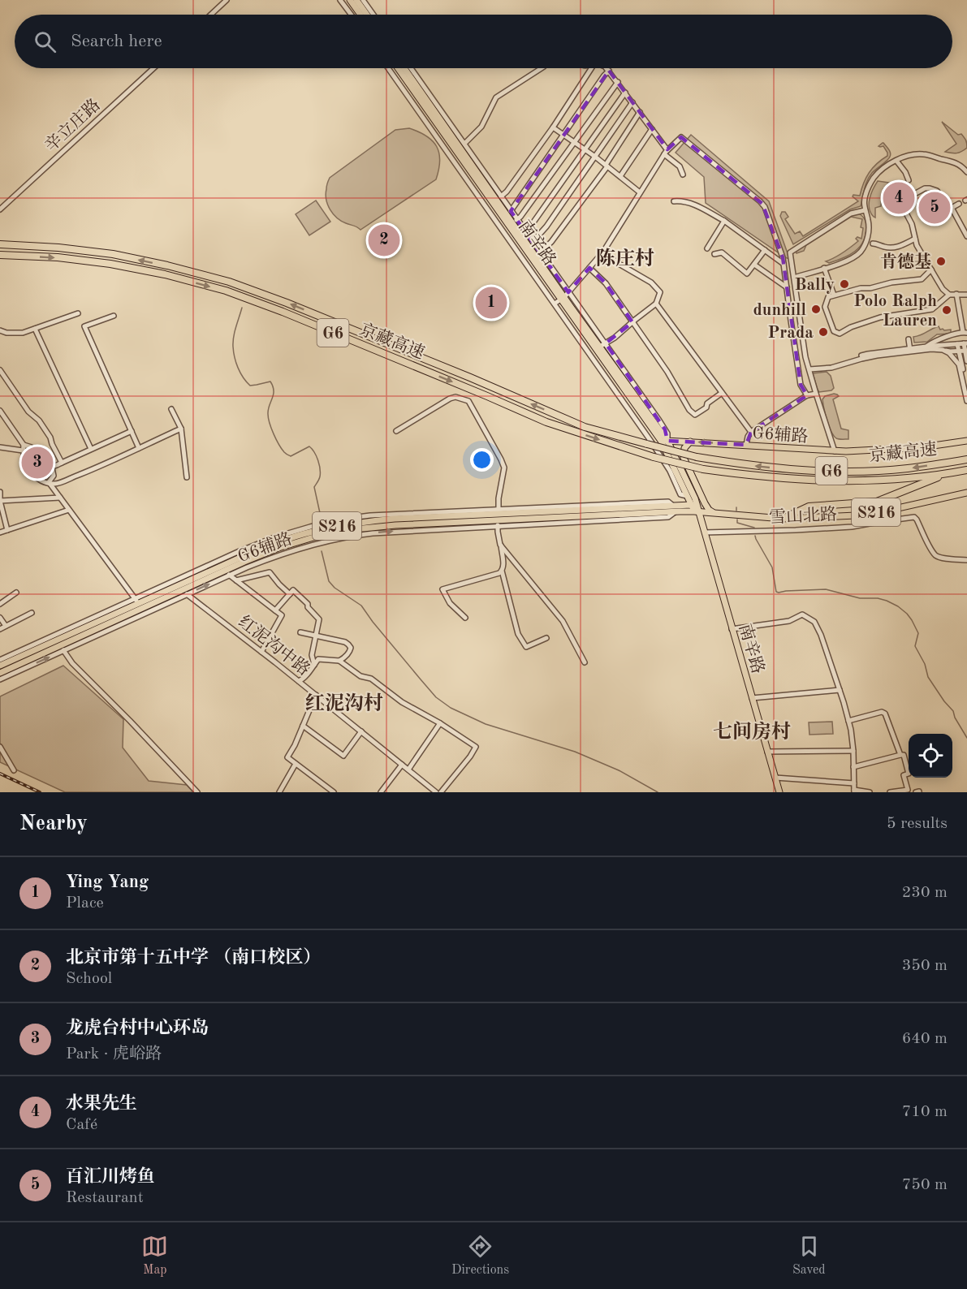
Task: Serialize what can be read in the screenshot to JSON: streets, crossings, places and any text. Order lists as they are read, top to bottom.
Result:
{
  "streets": {
    "highway": ["G6", "京藏高速"],
    "main road": ["南辛路", "G6辅路", "S216"],
    "street": ["辛立庄路", "雪山北路", "红泥沟中路"]
  },
  "crossings": [
    ["南辛路", "G6辅路"],
    ["南辛路", "雪山北路"],
    ["G6辅路", "红泥沟中路"]
  ],
  "districts": ["陈庄村", "红泥沟村", "七间房村"],
  "places": [
    "肯德基",
    "Bally",
    "dunhill",
    "Polo Ralph Lauren",
    "Prada"
  ],
  "page": {
    "search": "Search here",
    "pins": [
      "4",
      "5",
      "2",
      "1",
      "3"
    ],
    "heading": ["Nearby", "5 results"],
    "list": [
      {
        "mark": "1",
        "name": "Ying Yang",
        "note": "Place",
        "value": "230 m"
      },
      {
        "mark": "2",
        "name": "北京市第十五中学 （南口校区）",
        "note": "School",
        "value": "350 m"
      },
      {
        "mark": "3",
        "name": "龙虎台村中心环岛",
        "note": "Park · 虎峪路",
        "value": "640 m"
      },
      {
        "mark": "4",
        "name": "水果先生",
        "note": "Café",
        "value": "710 m"
      },
      {
        "mark": "5",
        "name": "百汇川烤鱼",
        "note": "Restaurant",
        "value": "750 m"
      }
    ],
    "nav": ["Map", "Directions", "Saved"]
  }
}
